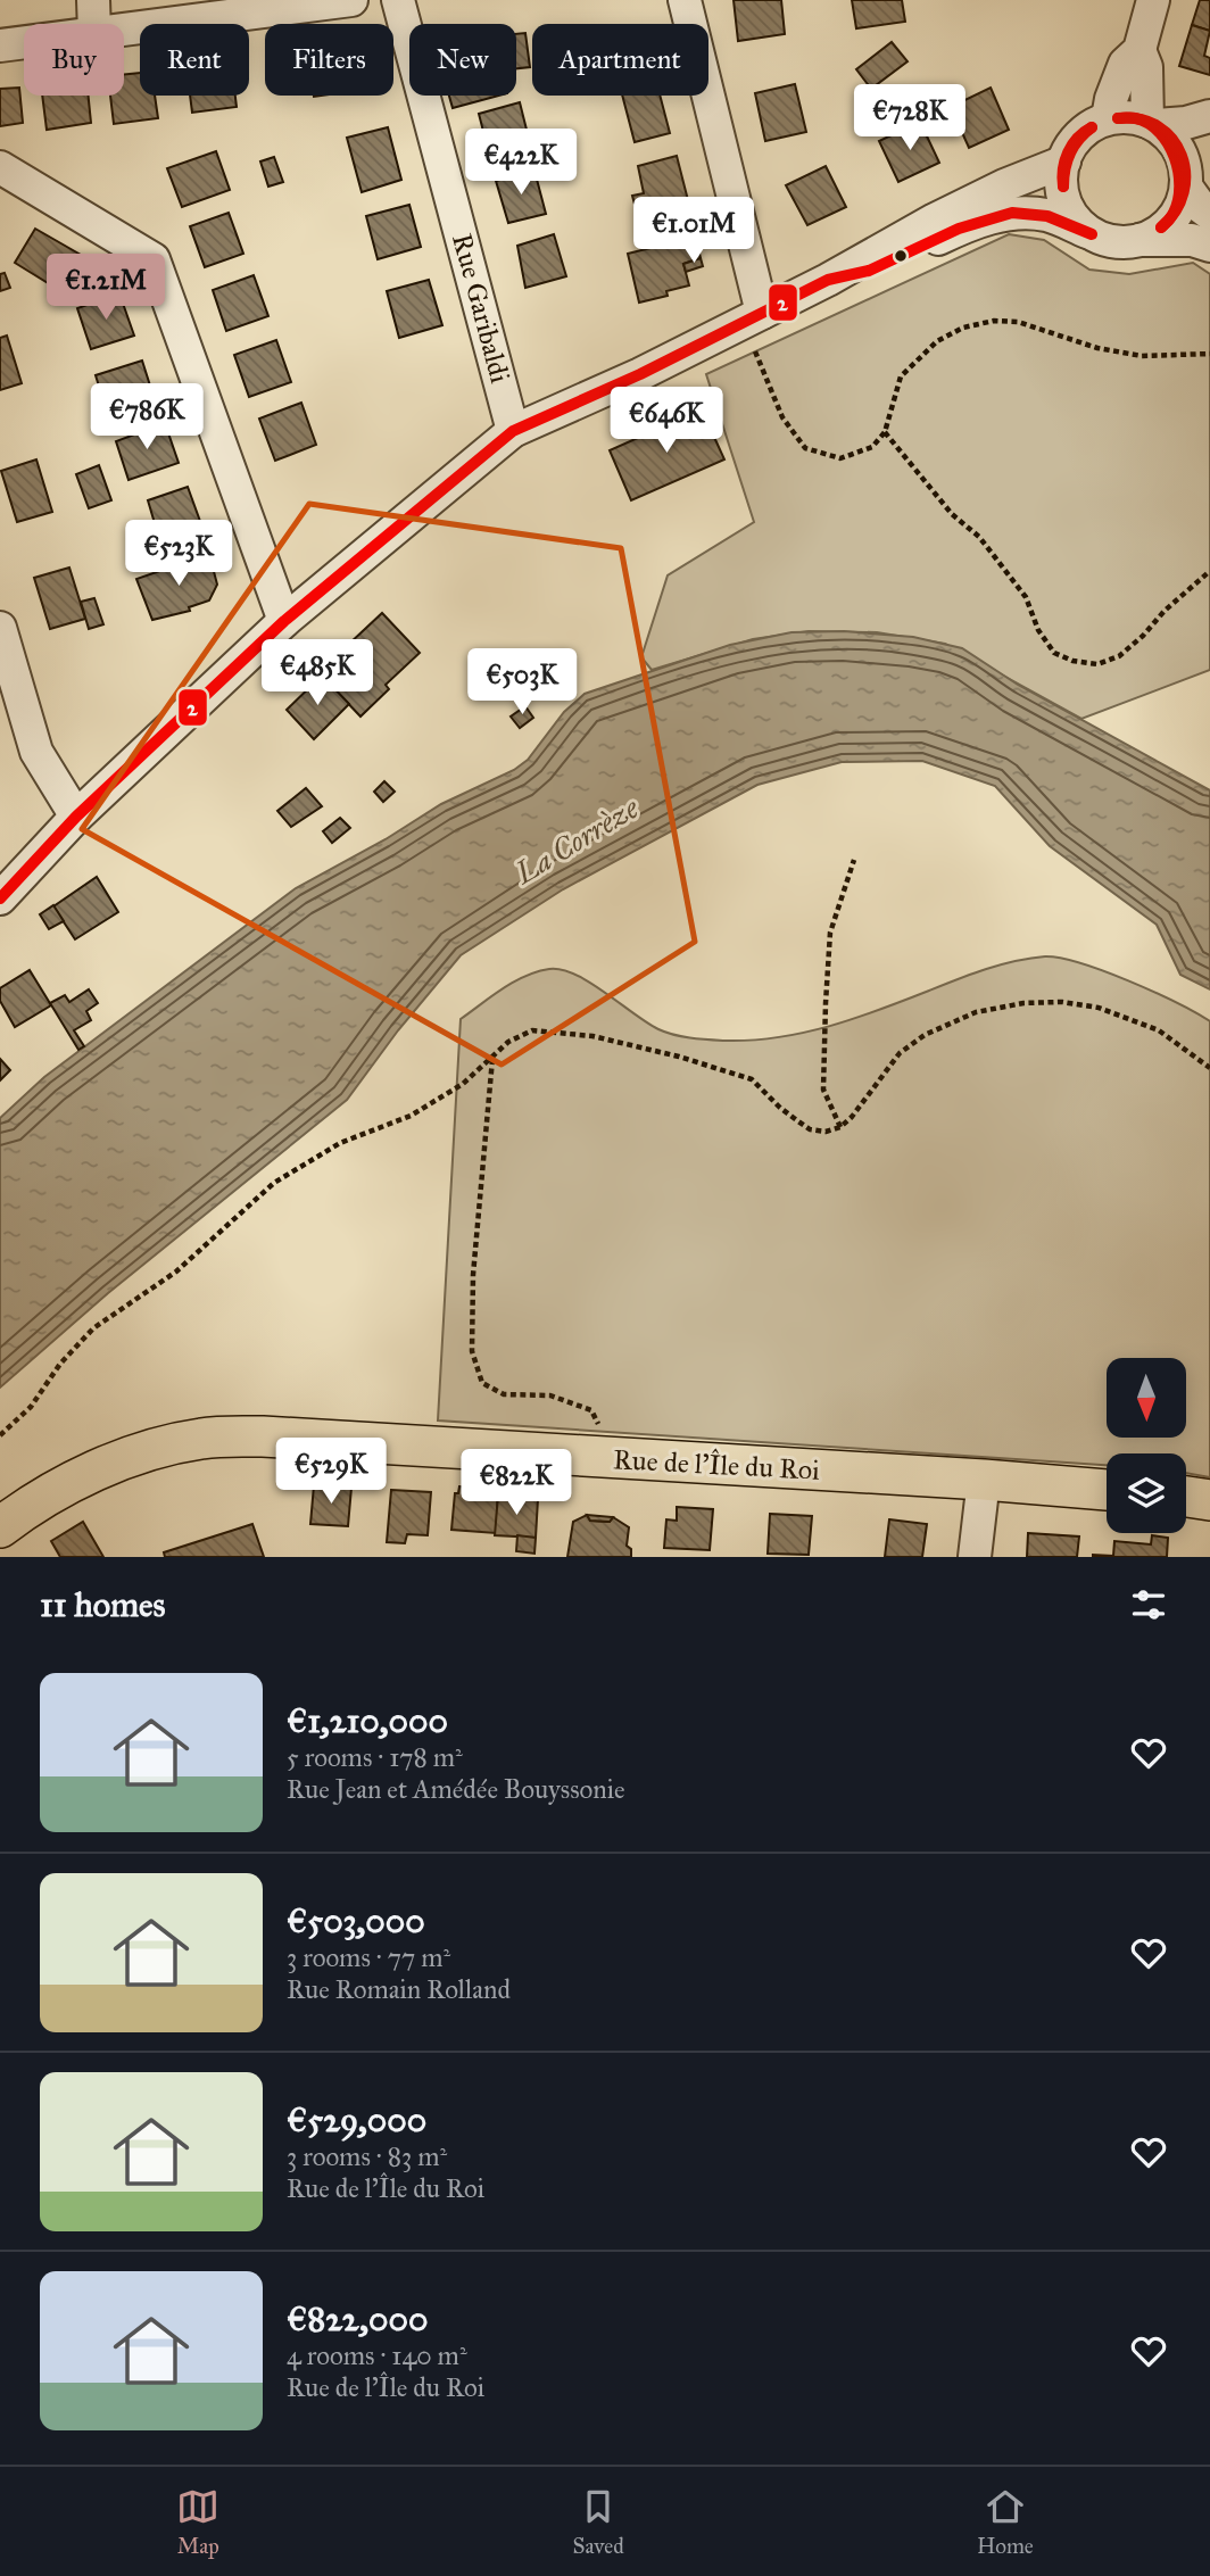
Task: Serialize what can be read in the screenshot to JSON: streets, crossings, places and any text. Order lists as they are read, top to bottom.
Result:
{
  "streets": {
    "main road": ["Rue de l'Île du Roi"],
    "street": ["Rue Garibaldi"]
  },
  "water": ["La Corrèze"],
  "lines": ["transit line 2"],
  "north": "bottom",
  "page": {
    "chip": [
      "Buy",
      "Rent",
      "Filters",
      "New",
      "Apartment"
    ],
    "price": [
      "€728K",
      "€422K",
      "€1.01M",
      "€1.21M",
      "€786K",
      "€646K",
      "€523K",
      "€485K",
      "€503K",
      "€529K",
      "€822K"
    ],
    "heading": "11 homes",
    "list": [
      {
        "name": "€1,210,000",
        "note": "5 rooms · 178 m² · Rue Jean et Amédée Bouyssonie"
      },
      {
        "name": "€503,000",
        "note": "3 rooms · 77 m² · Rue Romain Rolland"
      },
      {
        "name": "€529,000",
        "note": "3 rooms · 83 m² · Rue de l'Île du Roi"
      },
      {
        "name": "€822,000",
        "note": "4 rooms · 140 m² · Rue de l'Île du Roi"
      }
    ],
    "tabs": ["Map", "Saved", "Home"]
  }
}
